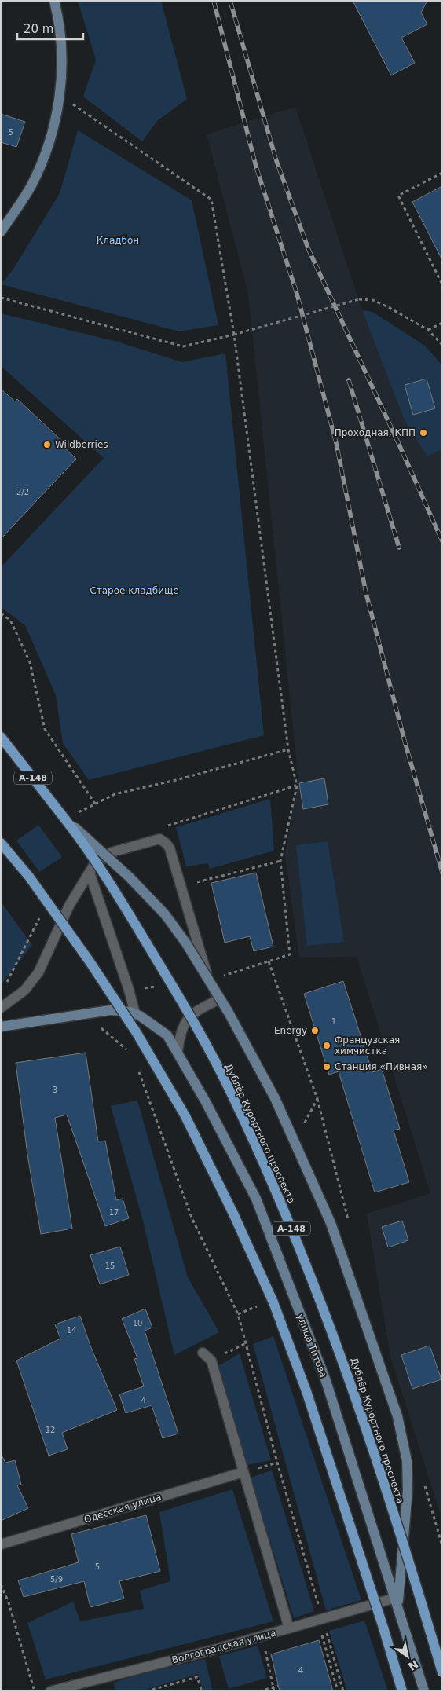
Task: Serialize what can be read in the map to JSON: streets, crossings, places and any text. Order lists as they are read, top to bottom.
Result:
{
  "streets": {
    "main road": ["А-148", "Дублёр Курортного проспекта", "улица Титова"],
    "street": ["Одесская улица", "Волгоградская улица"]
  },
  "crossings": [
    ["А-148", "Дублёр Курортного проспекта"],
    ["А-148", "улица Титова"],
    ["А-148", "Волгоградская улица"],
    ["улица Титова", "Волгоградская улица"]
  ],
  "parks": ["Кладбон", "Старое кладбище"],
  "places": [
    "Проходная, КПП",
    "Wildberries",
    "Energy",
    "Французская химчистка",
    "Станция «Пивная»"
  ],
  "house_numbers": [
    "5",
    "2/2",
    "1",
    "3",
    "17",
    "15",
    "10",
    "14",
    "4",
    "12",
    "5",
    "5/9",
    "4"
  ],
  "scale_bar": "20 m",
  "north": "bottom right"
}
